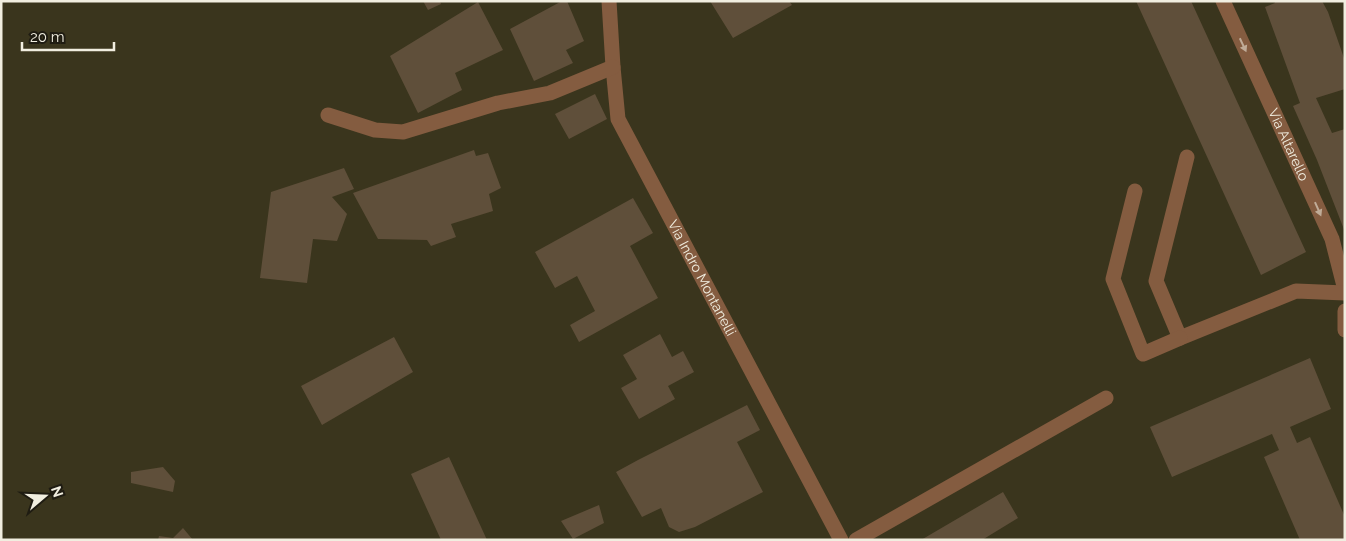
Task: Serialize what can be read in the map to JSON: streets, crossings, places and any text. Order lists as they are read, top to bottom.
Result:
{
  "streets": {
    "street": ["Via Altarello", "Via Indro Montanelli"]
  },
  "one_way": ["Via Altarello"],
  "scale_bar": "20 m",
  "north": "right"
}
